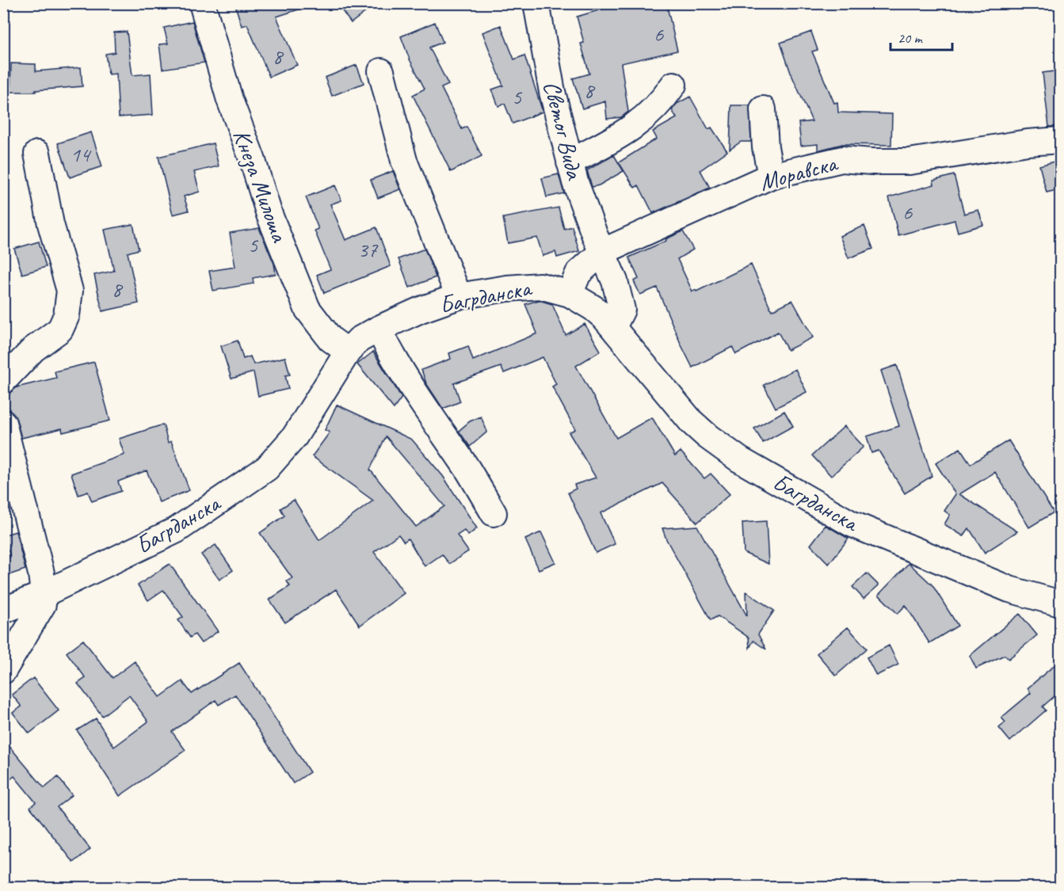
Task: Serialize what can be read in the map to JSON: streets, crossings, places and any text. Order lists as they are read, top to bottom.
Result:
{
  "streets": {
    "street": [
      "Светог Вида",
      "Моравска",
      "Кнеза Милоша",
      "Багрданска"
    ]
  },
  "crossings": [
    ["Светог Вида", "Моравска"],
    ["Светог Вида", "Багрданска"],
    ["Моравска", "Багрданска"],
    ["Кнеза Милоша", "Багрданска"]
  ],
  "house_numbers": [
    "6",
    "8",
    "8",
    "5",
    "14",
    "6",
    "5",
    "37",
    "8"
  ],
  "scale_bar": "20 m"
}
